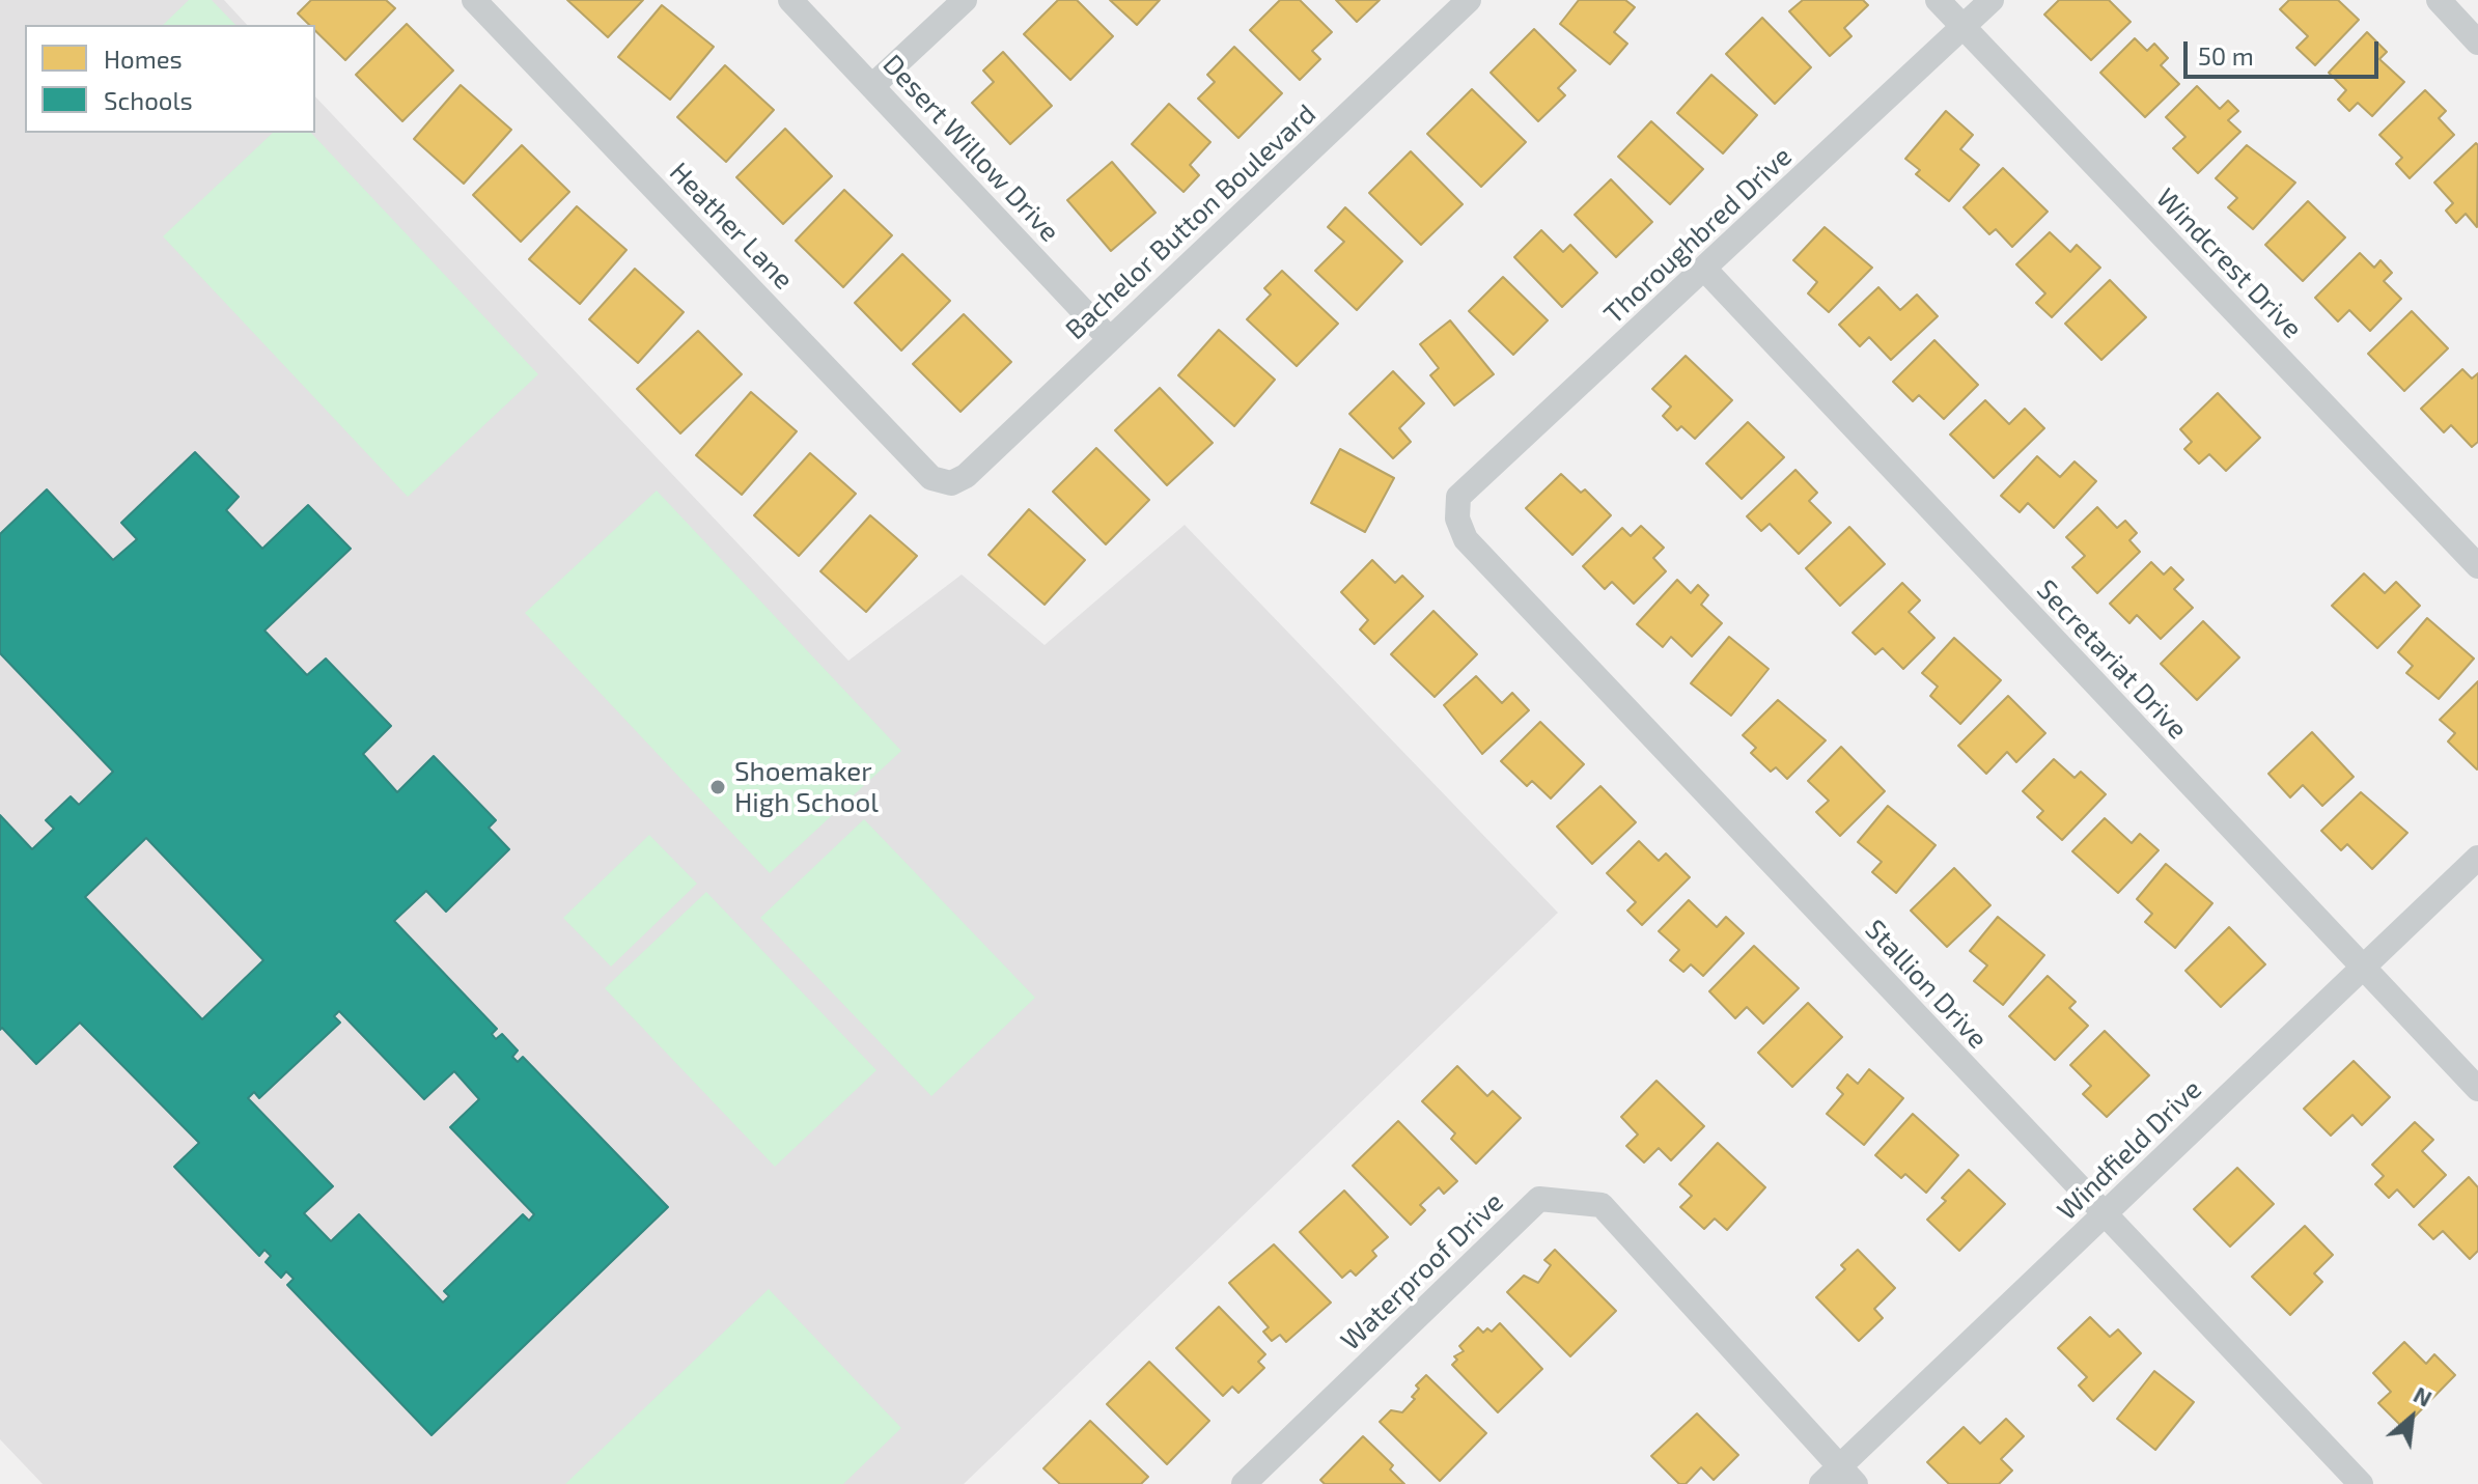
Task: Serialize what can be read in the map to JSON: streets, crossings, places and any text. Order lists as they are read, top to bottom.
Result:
{
  "streets": {
    "street": [
      "Desert Willow Drive",
      "Bachelor Button Boulevard",
      "Heather Lane",
      "Thoroughbred Drive",
      "Windcrest Drive",
      "Secretariat Drive",
      "Stallion Drive",
      "Windfield Drive",
      "Waterproof Drive"
    ]
  },
  "crossings": [
    ["Desert Willow Drive", "Bachelor Button Boulevard"],
    ["Bachelor Button Boulevard", "Heather Lane"],
    ["Thoroughbred Drive", "Windcrest Drive"],
    ["Thoroughbred Drive", "Secretariat Drive"],
    ["Thoroughbred Drive", "Stallion Drive"],
    ["Secretariat Drive", "Windfield Drive"],
    ["Stallion Drive", "Windfield Drive"],
    ["Windfield Drive", "Waterproof Drive"]
  ],
  "places": ["Shoemaker High School"],
  "legend": ["Homes", "Schools"],
  "scale_bar": "50 m",
  "north": "top right"
}
